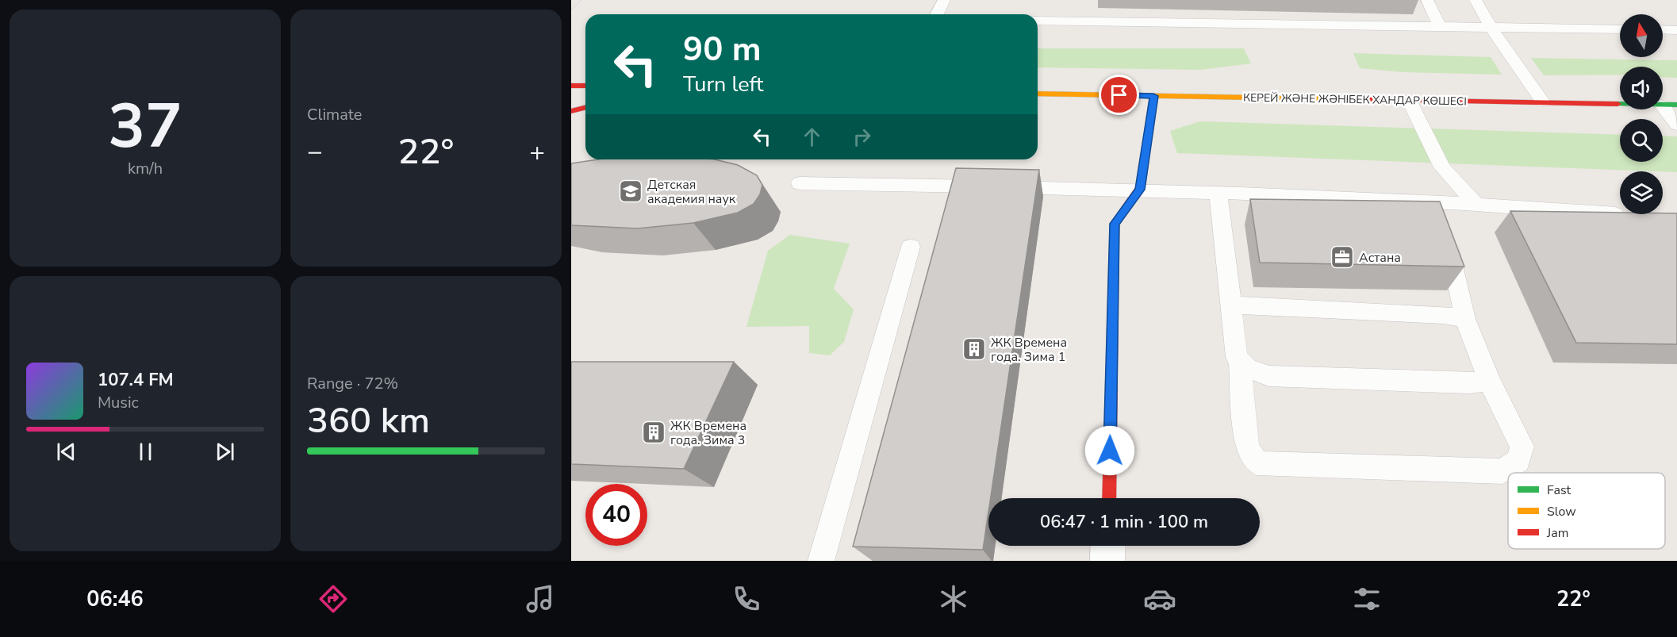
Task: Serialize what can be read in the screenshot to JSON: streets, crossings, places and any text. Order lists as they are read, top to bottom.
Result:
{
  "streets": {
    "main road": ["КЕРЕЙ ЖӘНЕ ЖӘНІБЕК ХАНДАР КӨШЕСІ"]
  },
  "places": {
    "school or university": ["Детская академия наук"],
    "office": ["Астана"],
    "building": ["ЖК Времена года. Зима 1", "ЖК Времена года. Зима 3"]
  },
  "legend": ["Fast", "Slow", "Jam"],
  "north": "top",
  "page": {
    "tile": [
      ["37", "km/h"],
      "Climate",
      ["Range · 72%", "360 km"]
    ],
    "turn": ["90 m", "Turn left"],
    "heat": ["−", "22°", "+"],
    "song": ["107.4 FM", "Music"],
    "limit": "40",
    "trip": "06:47 · 1 min · 100 m",
    "tabs": ["06:46", "22°"]
  }
}
